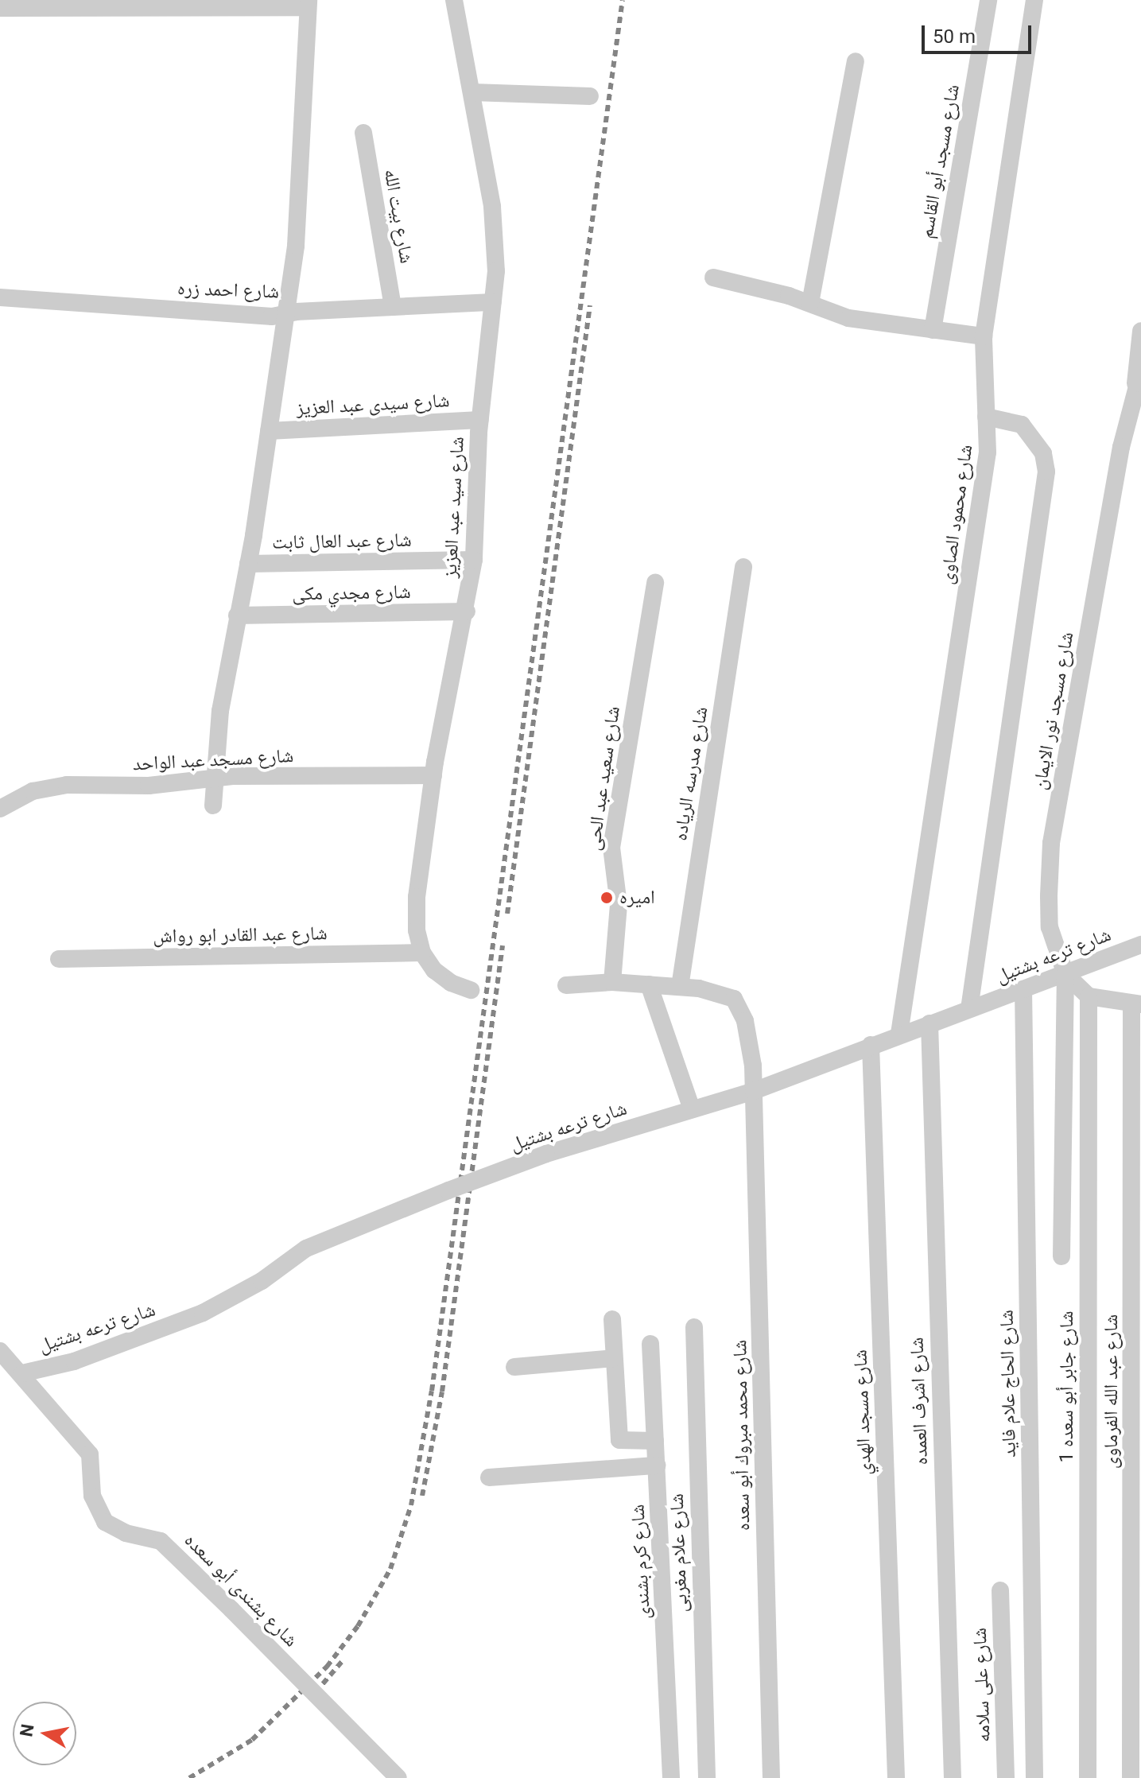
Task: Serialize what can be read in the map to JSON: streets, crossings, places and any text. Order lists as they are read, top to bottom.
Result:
{
  "streets": {
    "street": [
      "شارع مسجد أبو القاسم",
      "شارع بيت الله",
      "شارع احمد زره",
      "شارع سيدى عبد العزيز",
      "شارع سيد عبد العزيز",
      "شارع محمود الصاوى",
      "شارع عبد العال ثابت",
      "شارع مجدي مكى",
      "شارع مسجد نور الايمان",
      "شارع مسجد عبد الواحد",
      "شارع مدرسه الرياده",
      "شارع سعيد عبد الحى",
      "شارع عبد القادر ابو رواش",
      "شارع ترعه بشتيل",
      "شارع الحاج علام فايد",
      "شارع جابر أبو سعده 1",
      "شارع عبد الله الفرماوى",
      "شارع اشرف العمده",
      "شارع مسجد الهدي",
      "شارع محمد مبروك أبو سعده",
      "شارع علام مغربى",
      "شارع كرم بشندى",
      "شارع بشندى أبو سعده",
      "شارع على سلامه"
    ]
  },
  "crossings": [
    ["شارع بيت الله", "شارع احمد زره"],
    ["شارع احمد زره", "شارع سيد عبد العزيز"],
    ["شارع سيدى عبد العزيز", "شارع سيد عبد العزيز"],
    ["شارع سيد عبد العزيز", "شارع عبد العال ثابت"],
    ["شارع سيد عبد العزيز", "شارع مجدي مكى"],
    ["شارع سيد عبد العزيز", "شارع مسجد عبد الواحد"],
    ["شارع سيد عبد العزيز", "شارع عبد القادر ابو رواش"],
    ["شارع محمود الصاوى", "شارع ترعه بشتيل"],
    ["شارع مسجد نور الايمان", "شارع ترعه بشتيل"],
    ["شارع مسجد نور الايمان", "شارع جابر أبو سعده 1"],
    ["شارع ترعه بشتيل", "شارع الحاج علام فايد"],
    ["شارع ترعه بشتيل", "شارع اشرف العمده"],
    ["شارع ترعه بشتيل", "شارع مسجد الهدي"],
    ["شارع ترعه بشتيل", "شارع محمد مبروك أبو سعده"],
    ["شارع ترعه بشتيل", "شارع بشندى أبو سعده"]
  ],
  "places": ["اميره"],
  "scale_bar": "50 m",
  "north": "left"
}
